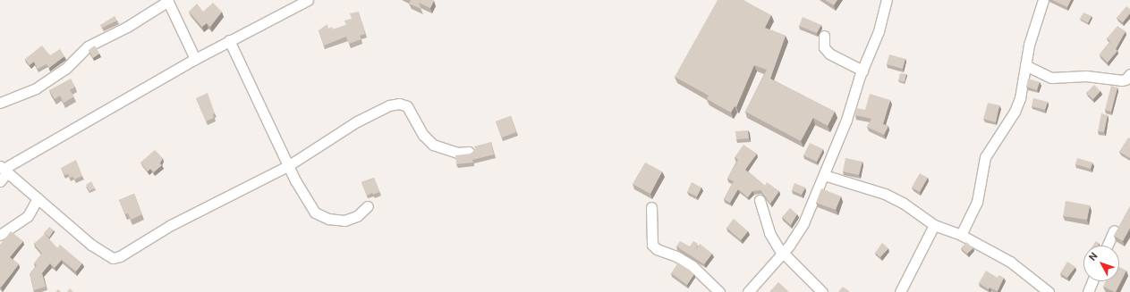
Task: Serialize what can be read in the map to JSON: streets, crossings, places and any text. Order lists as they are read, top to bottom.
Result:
{
  "north": "top left"
}
